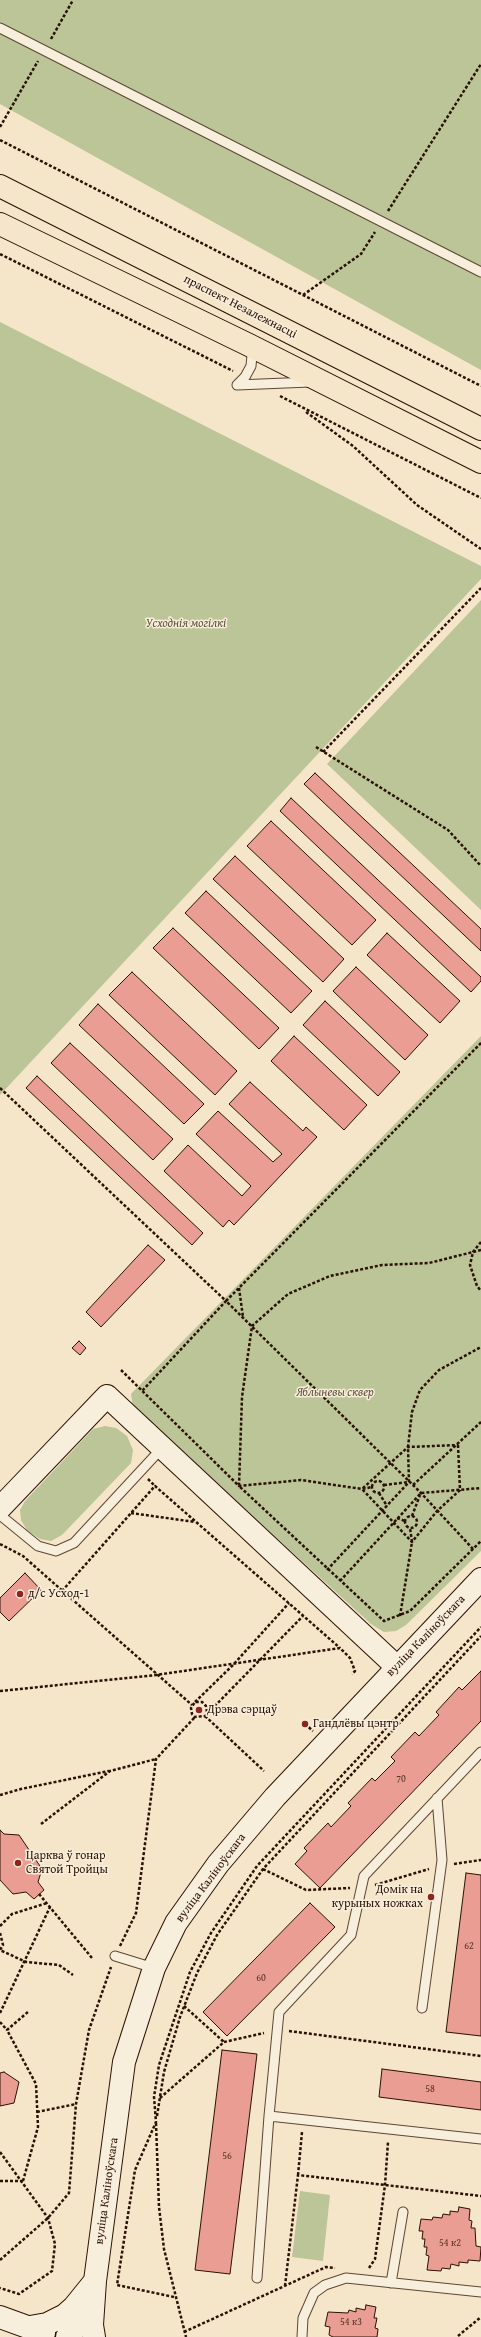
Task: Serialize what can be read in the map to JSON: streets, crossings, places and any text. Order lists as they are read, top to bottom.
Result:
{
  "streets": {
    "main road": ["праспект Незалежнасці", "вуліца Каліноўскага"]
  },
  "parks": ["Усходнія могілкі", "Яблыневы сквер"],
  "places": [
    "д/с Усход-1",
    "Дрэва сэрцаў",
    "Гандлёвы цэнтр",
    "Царква ў гонар Святой Тройцы",
    "Домік на курыных ножках"
  ],
  "house_numbers": [
    "70",
    "62",
    "60",
    "58",
    "56",
    "54 к2",
    "54 к3"
  ]
}
